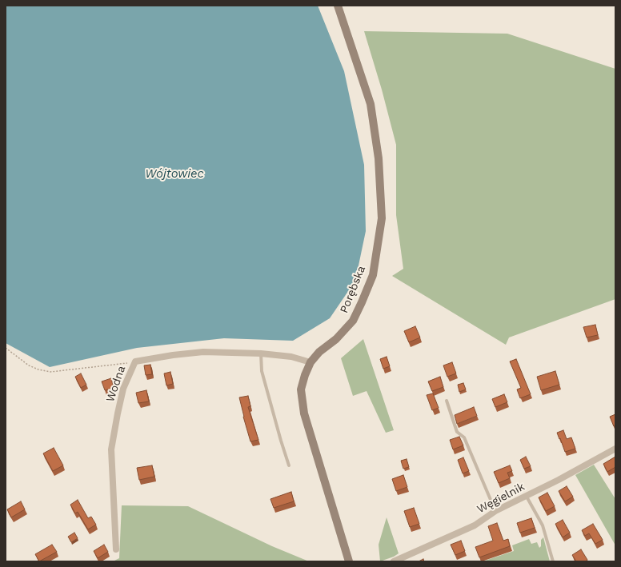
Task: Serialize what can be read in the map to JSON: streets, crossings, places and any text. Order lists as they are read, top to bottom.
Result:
{
  "streets": {
    "street": ["Porębska", "Wodna", "Węgielnik"]
  },
  "crossings": [
    ["Porębska", "Wodna"]
  ],
  "water": ["Wójtowiec"]
}
